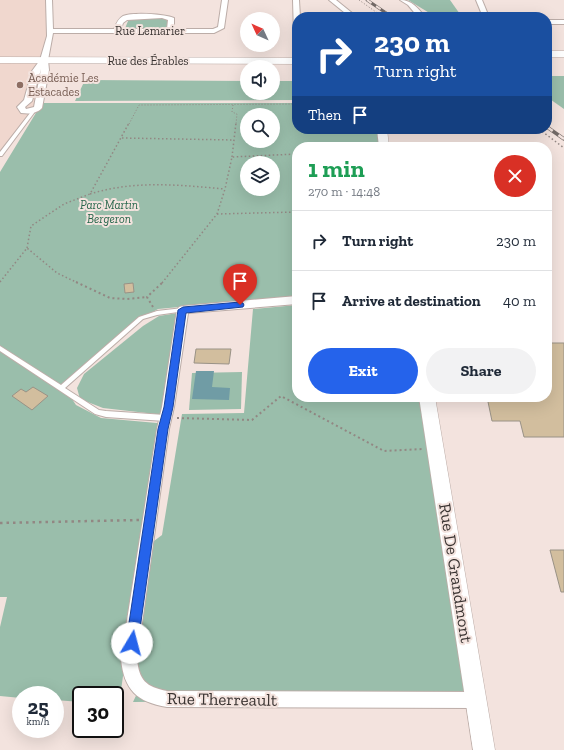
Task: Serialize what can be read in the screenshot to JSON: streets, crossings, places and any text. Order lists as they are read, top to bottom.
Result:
{
  "streets": {
    "street": [
      "Rue Lemarier",
      "Rue des Érables",
      "Rue De Grandmont",
      "Rue Therreault"
    ]
  },
  "crossings": [
    ["Rue De Grandmont", "Rue Therreault"]
  ],
  "parks": ["Parc Martin Bergeron"],
  "places": ["Académie Les Estacades"],
  "north": "top left",
  "page": {
    "turn": ["230 m", "Turn right"],
    "then": "Then",
    "heading": ["1 min", "270 m · 14:48"],
    "list": [
      {
        "name": "Turn right",
        "value": "230 m"
      },
      {
        "name": "Arrive at destination",
        "value": "40 m"
      }
    ],
    "buttons": ["Exit", "Share"],
    "speed": "25 km/h",
    "limit": "30"
  }
}
